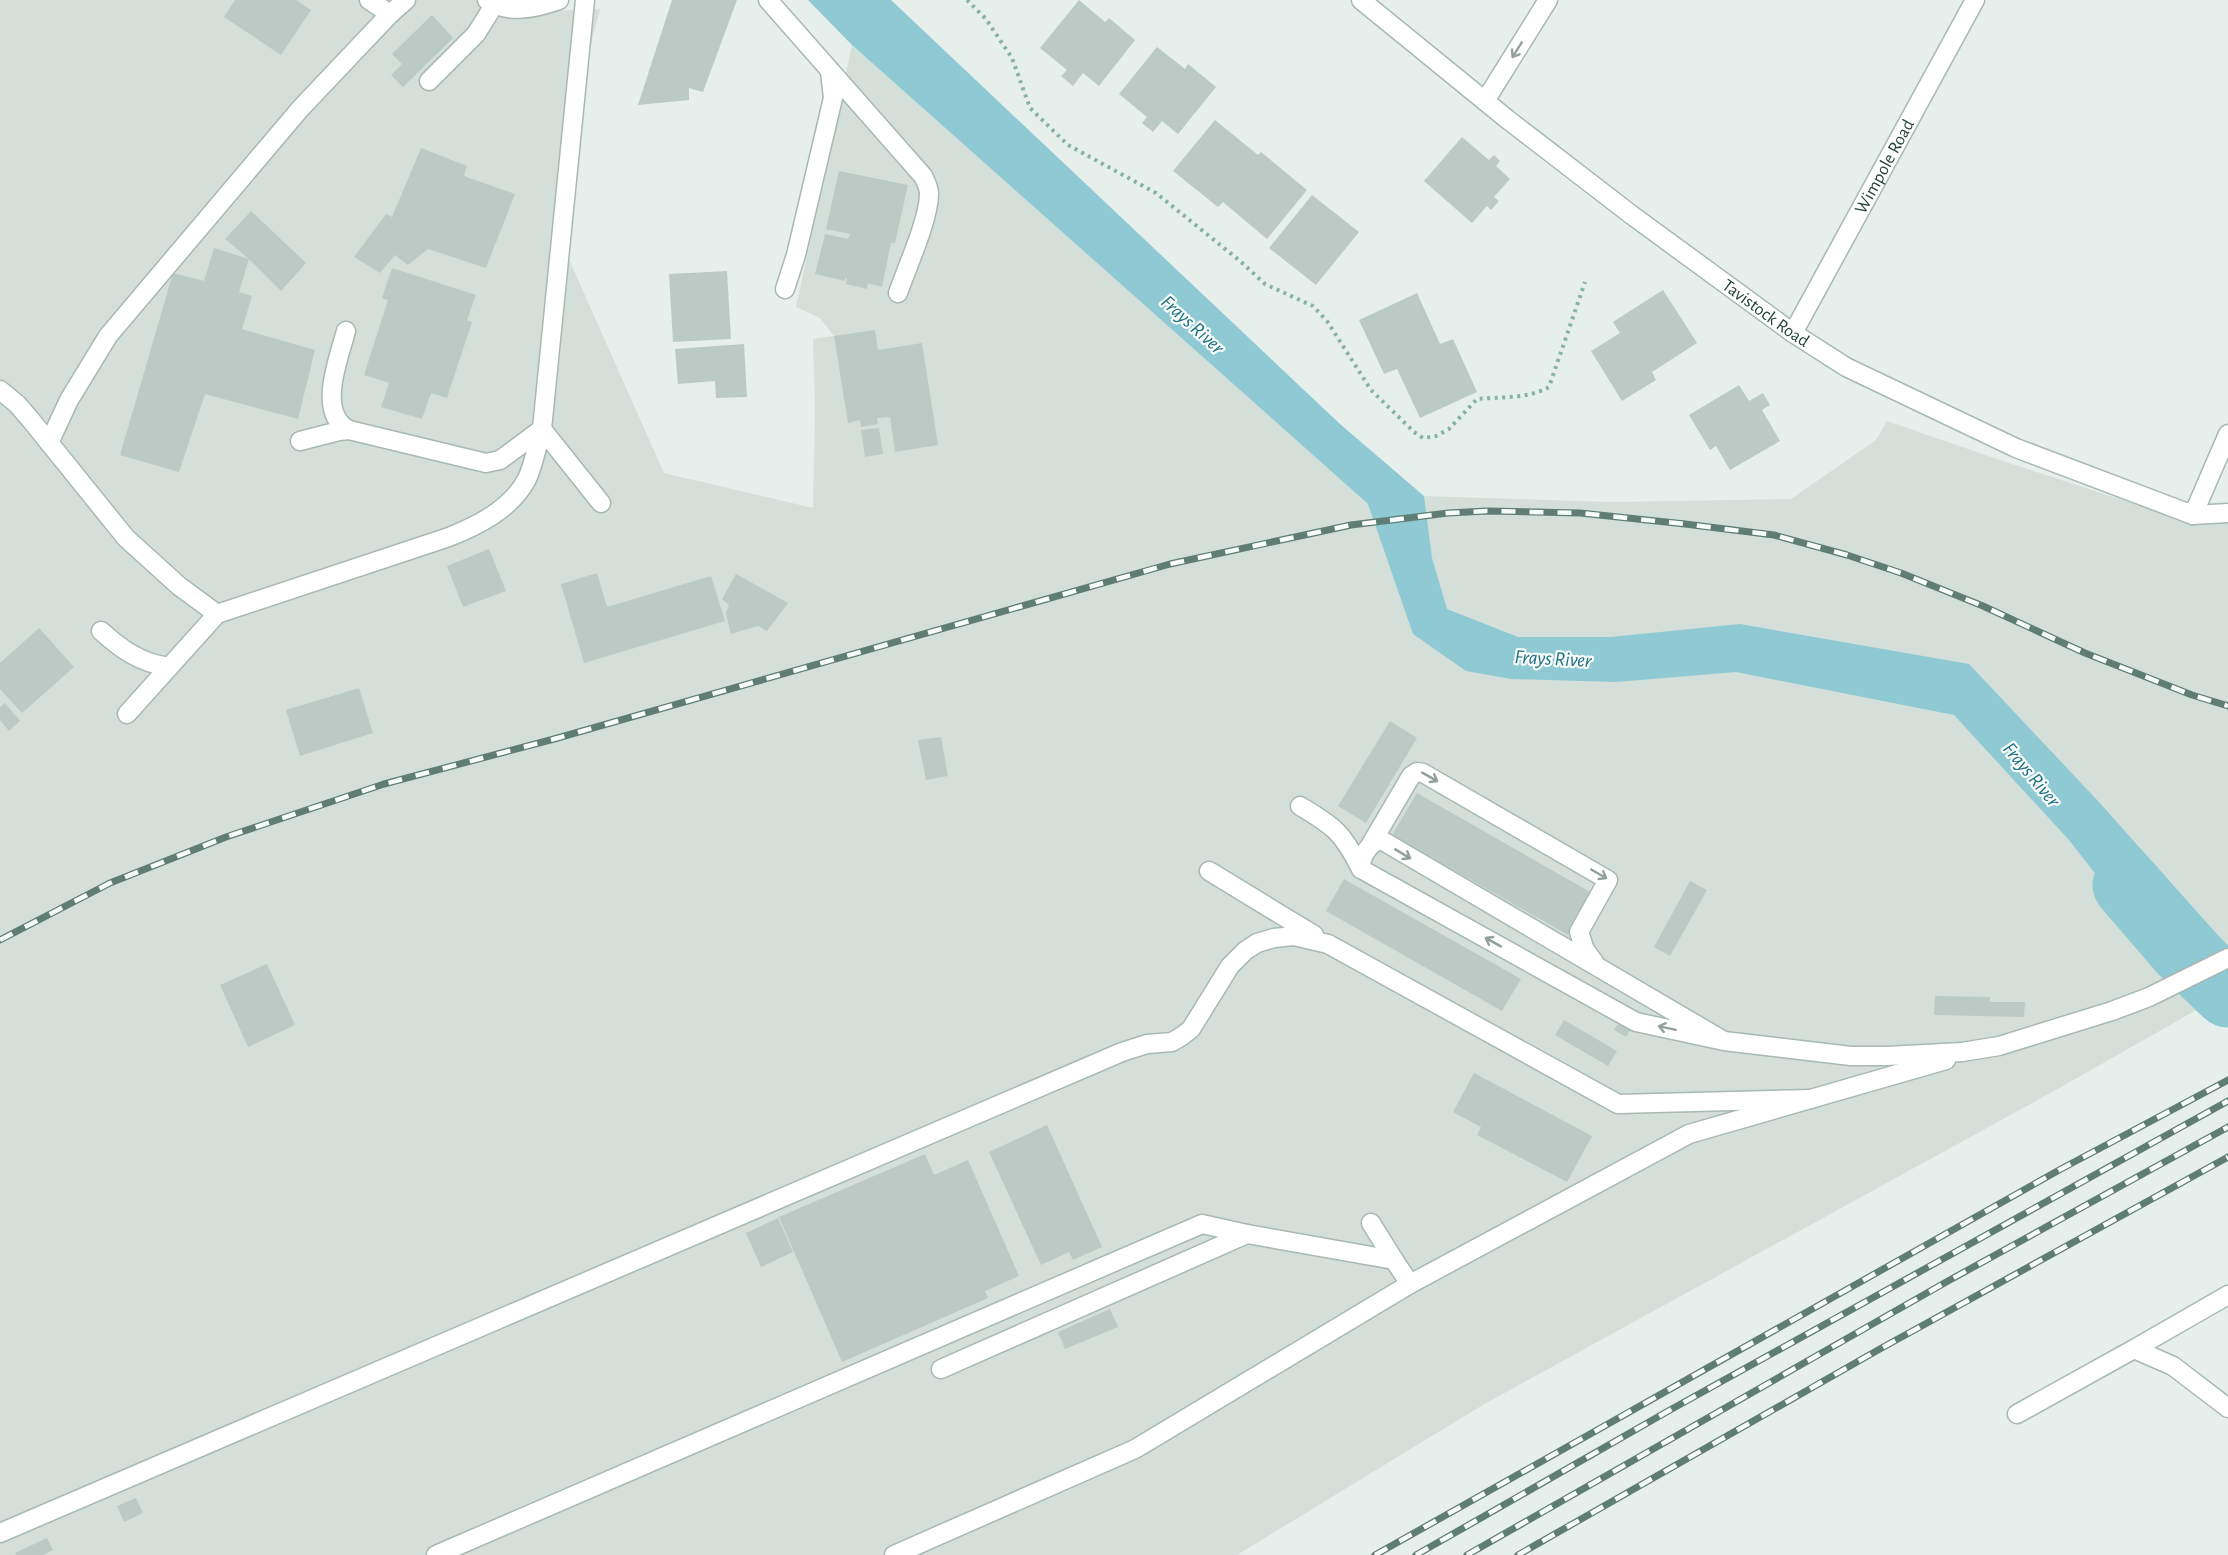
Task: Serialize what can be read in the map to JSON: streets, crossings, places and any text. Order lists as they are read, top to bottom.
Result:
{
  "streets": {
    "street": ["Wimpole Road", "Tavistock Road"]
  },
  "crossings": [
    ["Wimpole Road", "Tavistock Road"]
  ],
  "water": ["Frays River"]
}
